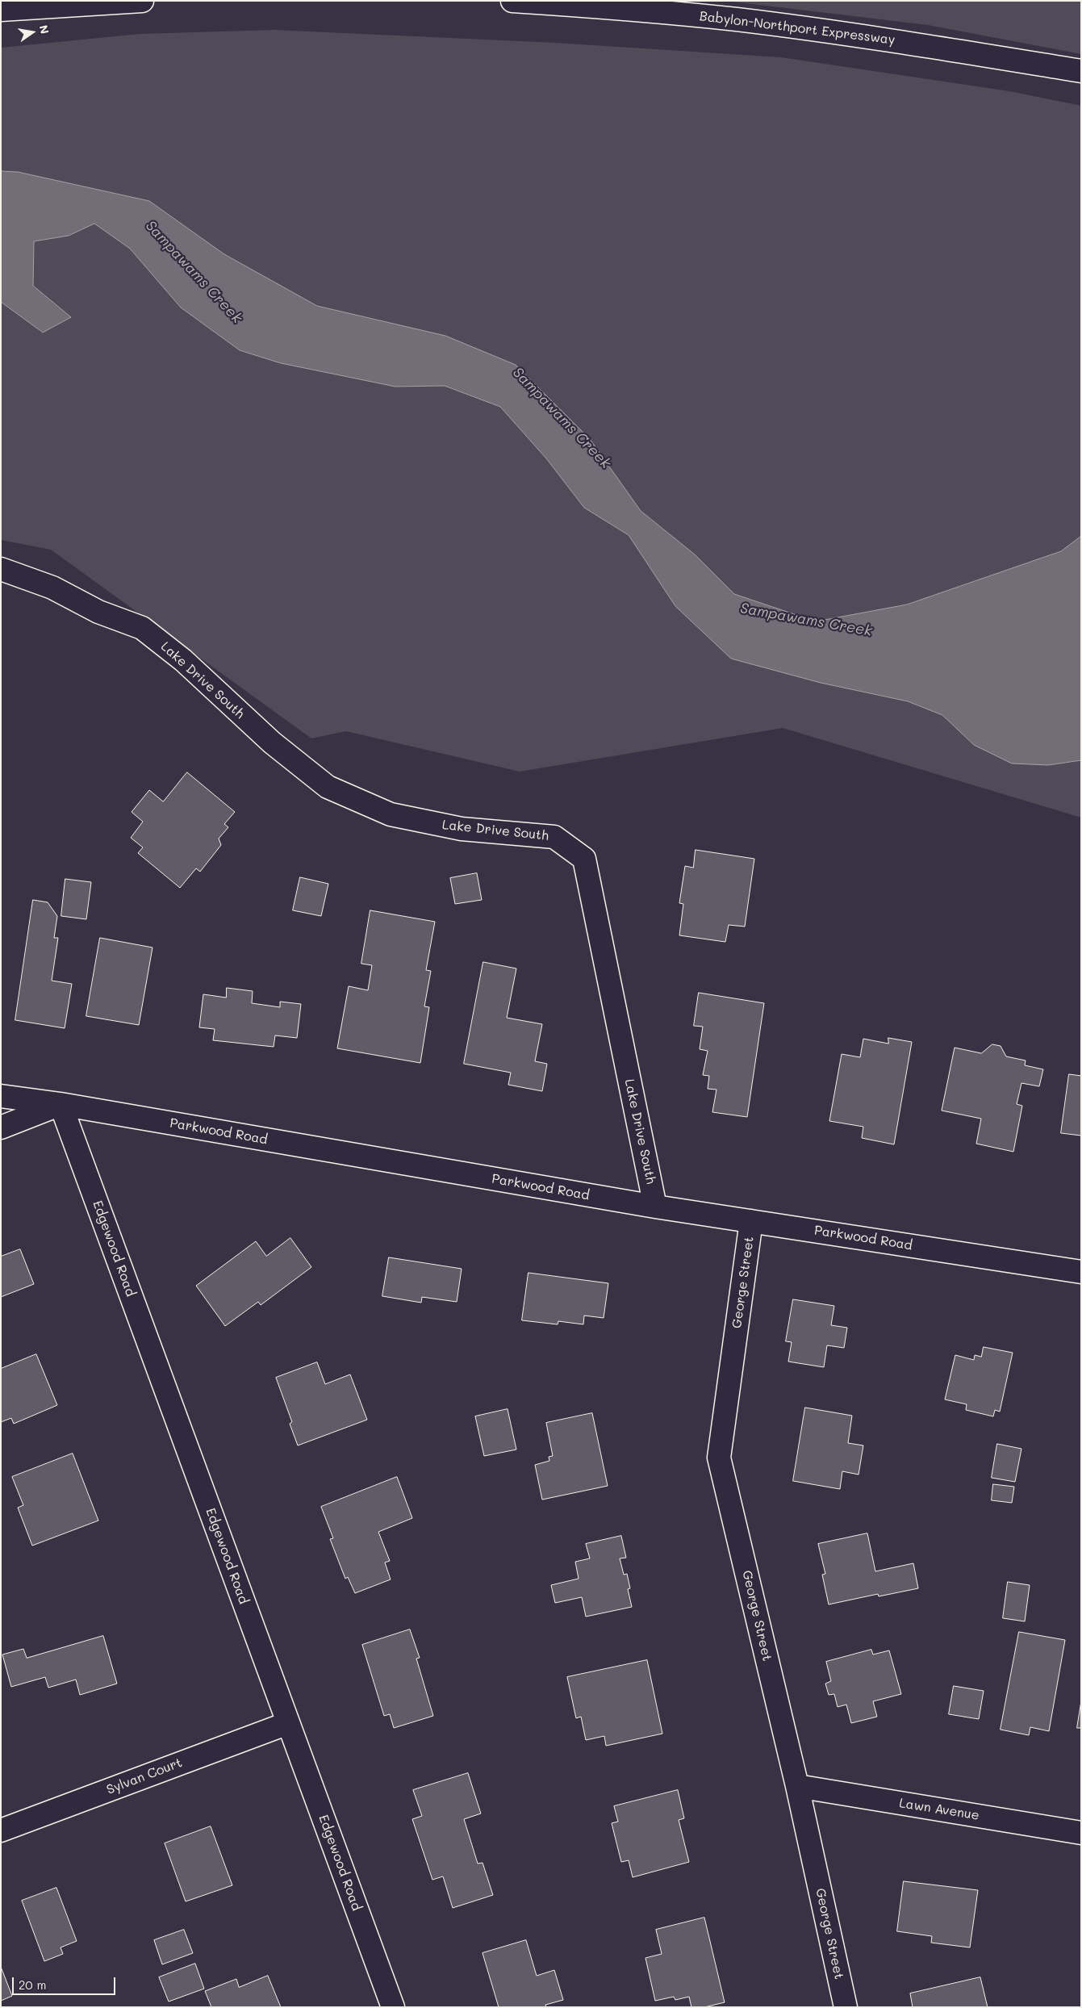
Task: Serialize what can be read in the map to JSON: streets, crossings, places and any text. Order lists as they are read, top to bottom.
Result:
{
  "streets": {
    "street": [
      "Babylon-Northport Expressway",
      "Lake Drive South",
      "Parkwood Road",
      "Edgewood Road",
      "George Street",
      "Sylvan Court",
      "Lawn Avenue"
    ]
  },
  "crossings": [
    ["Lake Drive South", "Parkwood Road"],
    ["Parkwood Road", "Edgewood Road"],
    ["Parkwood Road", "George Street"],
    ["Edgewood Road", "Sylvan Court"],
    ["George Street", "Lawn Avenue"]
  ],
  "water": ["Sampawams Creek"],
  "scale_bar": "20 m",
  "north": "right"
}
